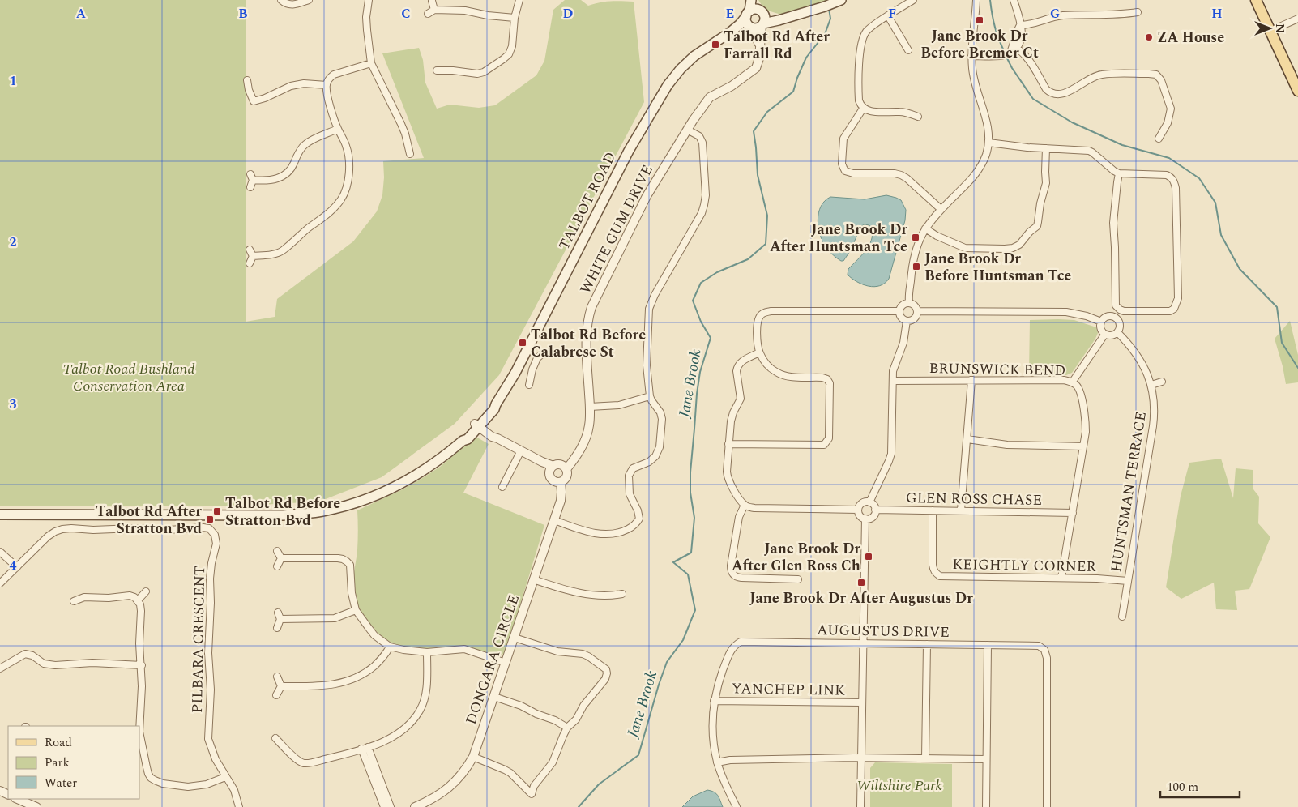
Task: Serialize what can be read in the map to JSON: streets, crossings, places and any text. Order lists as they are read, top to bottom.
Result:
{
  "streets": {
    "main road": ["TALBOT ROAD"],
    "street": [
      "WHITE GUM DRIVE",
      "BRUNSWICK BEND",
      "HUNTSMAN TERRACE",
      "GLEN ROSS CHASE",
      "KEIGHTLY CORNER",
      "AUGUSTUS DRIVE",
      "PILBARA CRESCENT",
      "DONGARA CIRCLE",
      "YANCHEP LINK"
    ]
  },
  "crossings": [
    ["TALBOT ROAD", "WHITE GUM DRIVE"],
    ["WHITE GUM DRIVE", "DONGARA CIRCLE"],
    ["BRUNSWICK BEND", "GLEN ROSS CHASE"],
    ["BRUNSWICK BEND", "KEIGHTLY CORNER"],
    ["HUNTSMAN TERRACE", "KEIGHTLY CORNER"],
    ["GLEN ROSS CHASE", "KEIGHTLY CORNER"],
    ["AUGUSTUS DRIVE", "YANCHEP LINK"]
  ],
  "water": ["Jane Brook"],
  "parks": ["Talbot Road Bushland Conservation Area", "Wiltshire Park"],
  "places": {
    "transit": [
      "Jane Brook Dr Before Bremer Ct",
      "Talbot Rd After Farrall Rd",
      "Jane Brook Dr After Huntsman Tce",
      "Jane Brook Dr Before Huntsman Tce",
      "Talbot Rd Before Calabrese St",
      "Talbot Rd Before Stratton Bvd",
      "Talbot Rd After Stratton Bvd",
      "Jane Brook Dr After Glen Ross Ch",
      "Jane Brook Dr After Augustus Dr"
    ],
    "other": ["ZA House"]
  },
  "legend": ["Road", "Park", "Water"],
  "scale_bar": "100 m",
  "north": "right",
  "grid": {
    "columns": [
      "A",
      "B",
      "C",
      "D",
      "E",
      "F",
      "G",
      "H"
    ],
    "rows": [
      "1",
      "2",
      "3",
      "4"
    ]
  }
}
